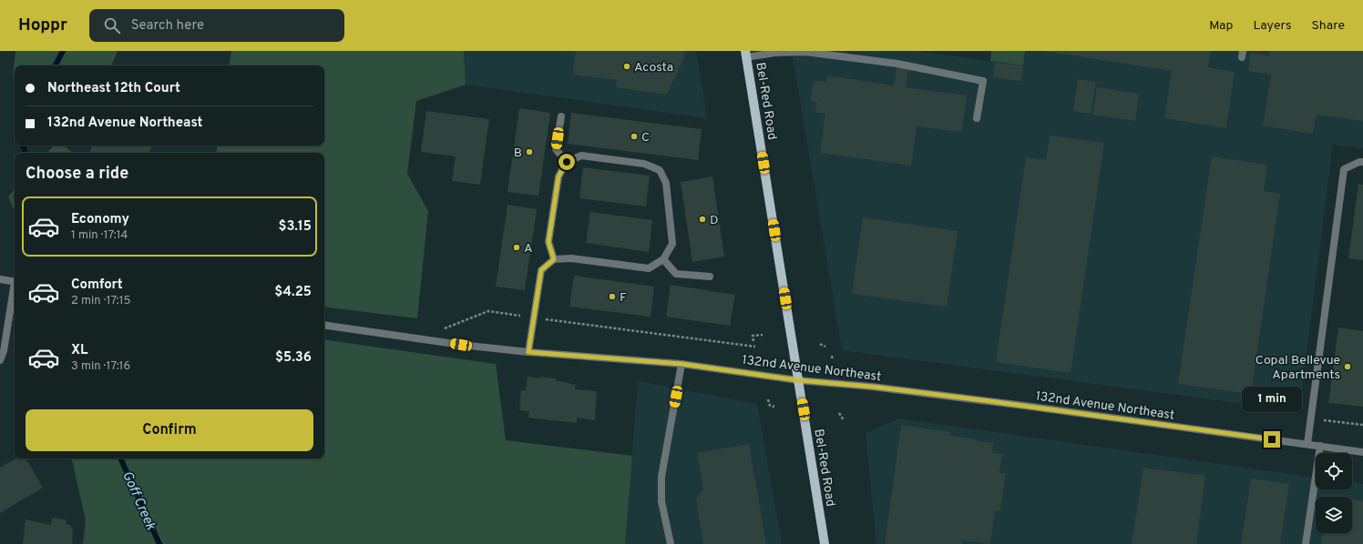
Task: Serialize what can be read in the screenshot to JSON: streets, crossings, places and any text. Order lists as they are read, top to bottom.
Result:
{
  "streets": {
    "main road": ["Bel-Red Road"],
    "street": ["132nd Avenue Northeast"]
  },
  "crossings": [
    ["Bel-Red Road", "132nd Avenue Northeast"]
  ],
  "water": ["Goff Creek"],
  "places": [
    "Acosta",
    "C",
    "B",
    "D",
    "A",
    "F",
    "Copal Bellevue Apartments"
  ],
  "page": {
    "header": "Hoppr",
    "search": "Search here",
    "nav": ["Map", "Layers", "Share"],
    "banner": ["Northeast 12th Court", "132nd Avenue Northeast"],
    "heading": "Choose a ride",
    "list": [
      {
        "name": "Economy",
        "note": "1 min · 17:14",
        "value": "$3.15"
      },
      {
        "name": "Comfort",
        "note": "2 min · 17:15",
        "value": "$4.25"
      },
      {
        "name": "XL",
        "note": "3 min · 17:16",
        "value": "$5.36"
      }
    ],
    "bubble": "1 min",
    "buttons": "Confirm"
  }
}
